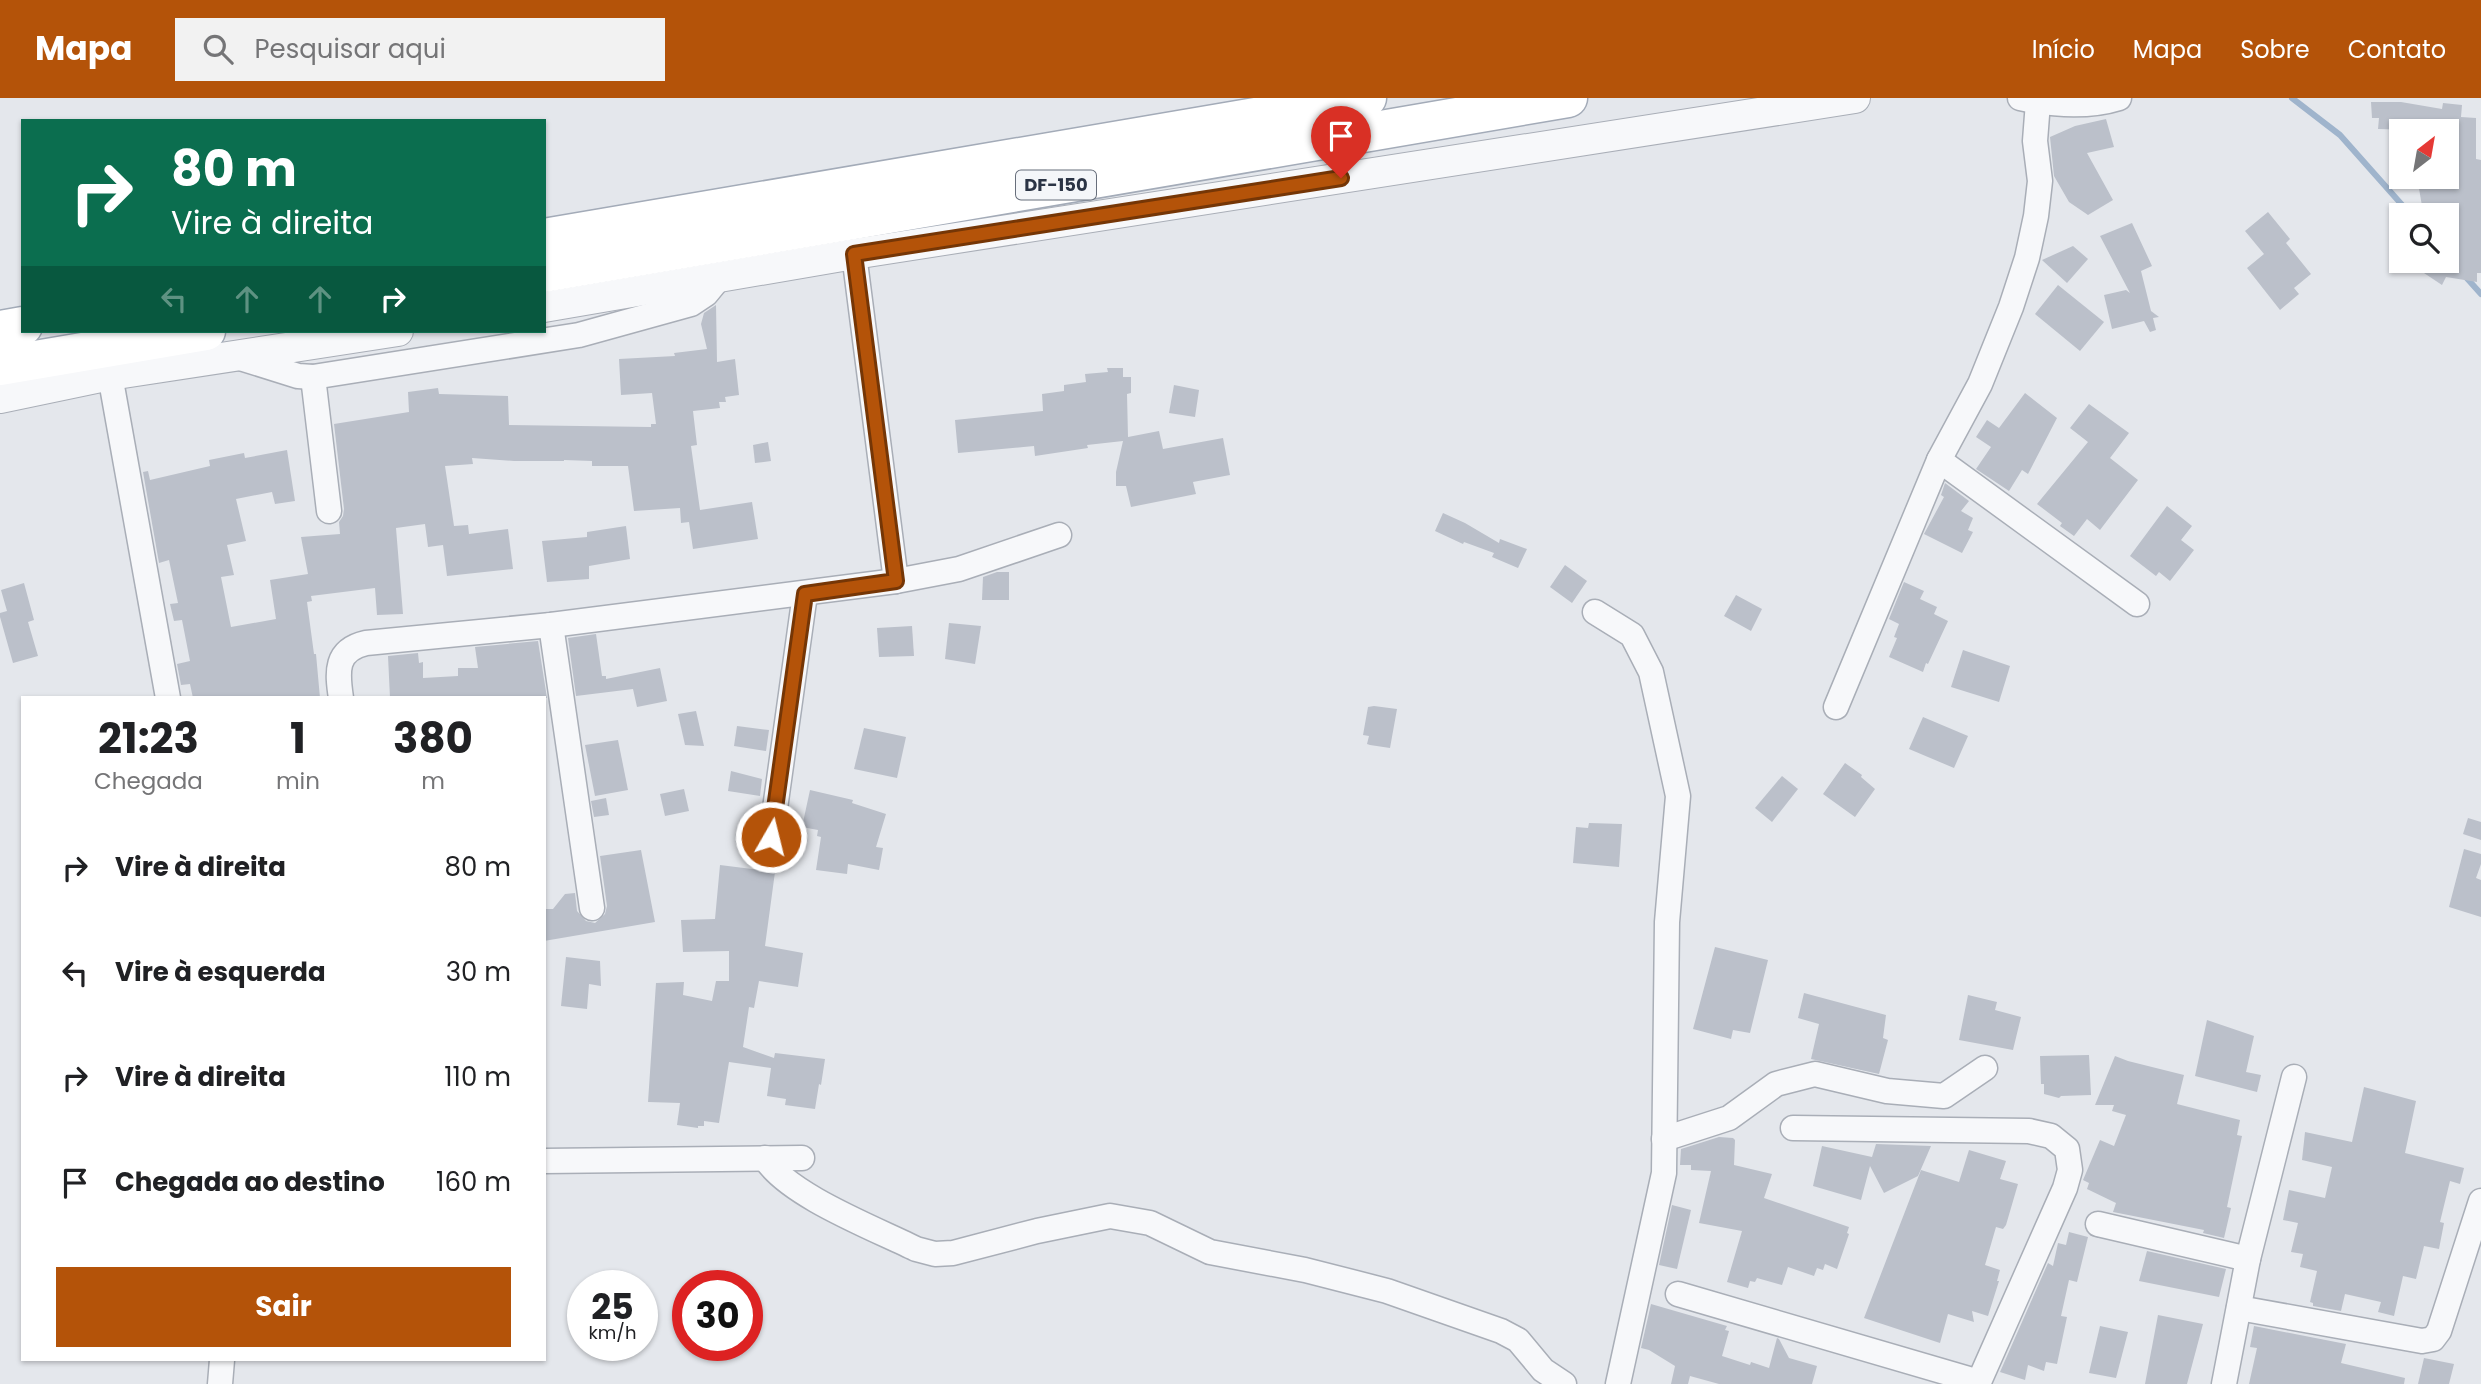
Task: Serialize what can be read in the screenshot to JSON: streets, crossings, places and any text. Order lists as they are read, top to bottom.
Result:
{
  "streets": {
    "main road": ["DF-150"]
  },
  "north": "top right",
  "page": {
    "header": "Mapa",
    "search": "Pesquisar aqui",
    "nav": [
      "Início",
      "Mapa",
      "Sobre",
      "Contato"
    ],
    "turn": ["80 m", "Vire à direita"],
    "eta": [
      "21:23",
      "Chegada",
      "1",
      "min",
      "380",
      "m"
    ],
    "list": [
      {
        "name": "Vire à direita",
        "value": "80 m"
      },
      {
        "name": "Vire à esquerda",
        "value": "30 m"
      },
      {
        "name": "Vire à direita",
        "value": "110 m"
      },
      {
        "name": "Chegada ao destino",
        "value": "160 m"
      }
    ],
    "buttons": "Sair",
    "speed": "25 km/h",
    "limit": "30"
  }
}
